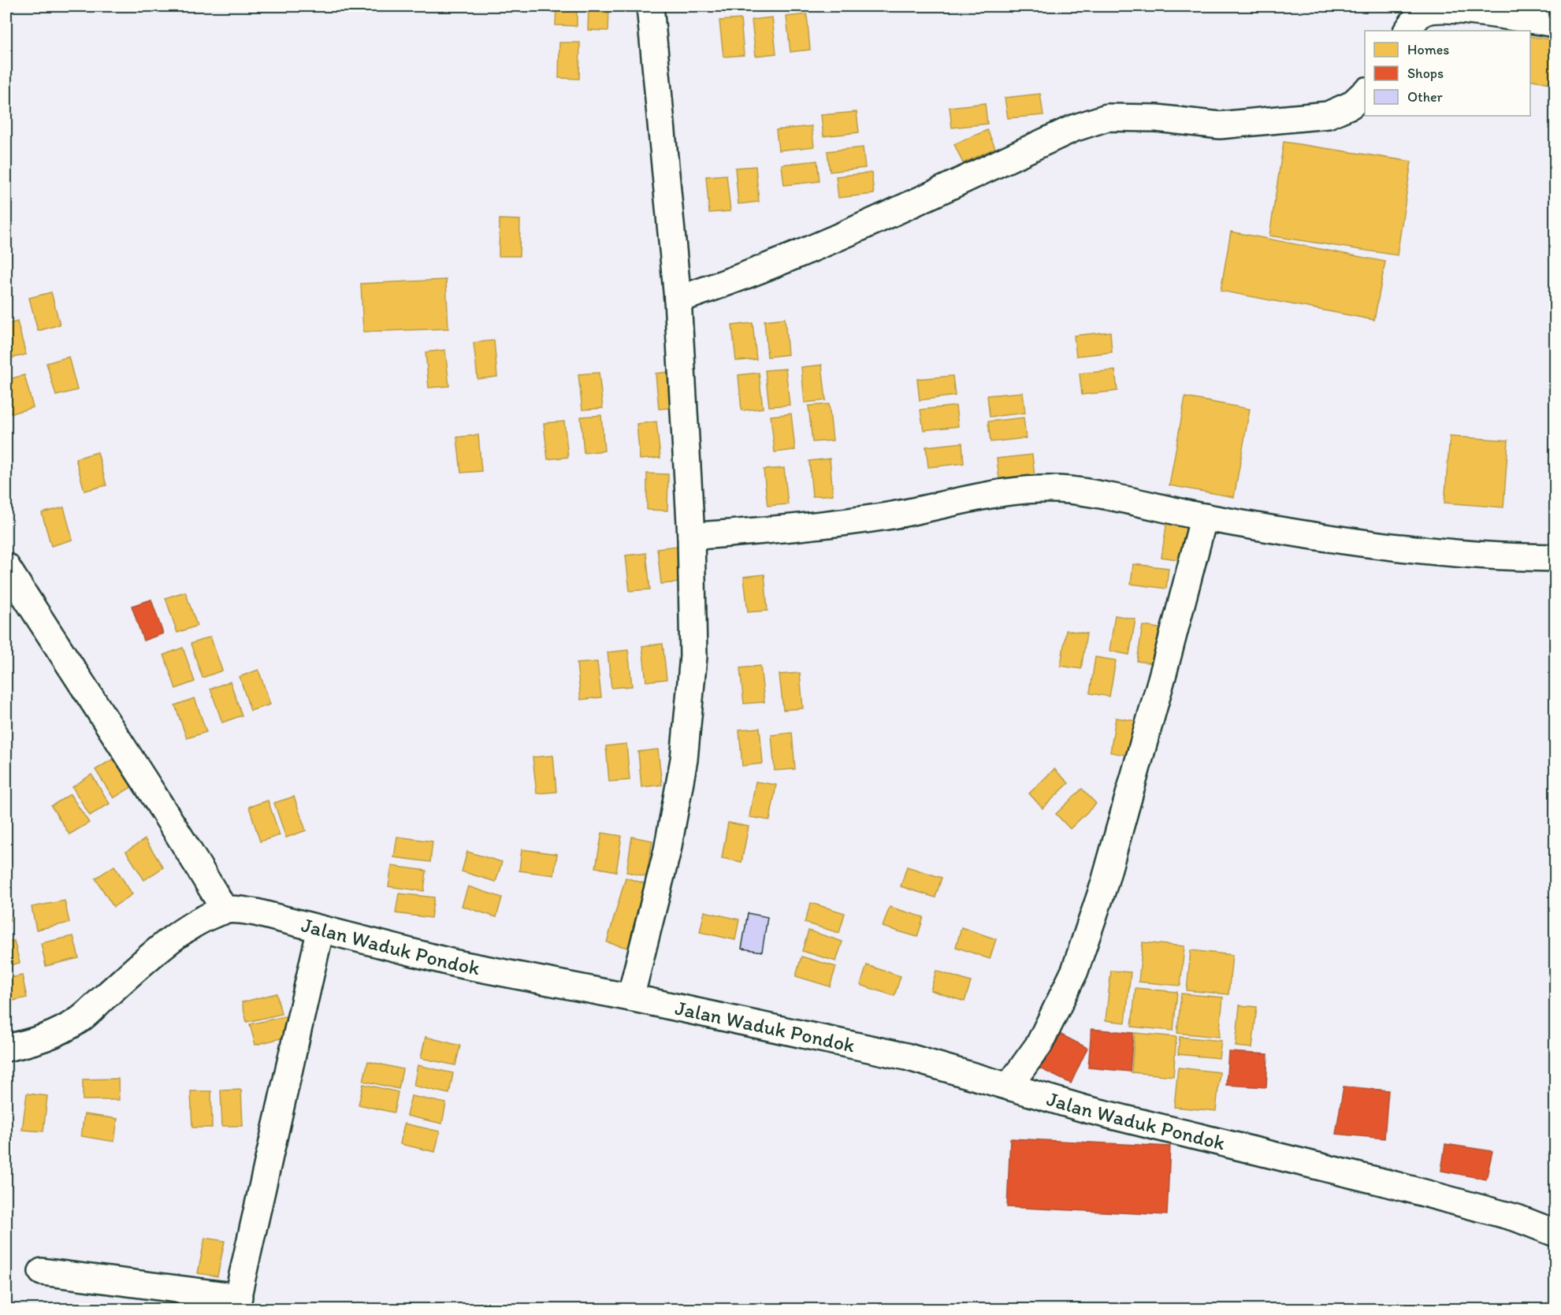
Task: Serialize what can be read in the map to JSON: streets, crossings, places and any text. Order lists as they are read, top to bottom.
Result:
{
  "streets": {
    "street": ["Jalan Waduk Pondok"]
  },
  "legend": ["Homes", "Shops", "Other"]
}
